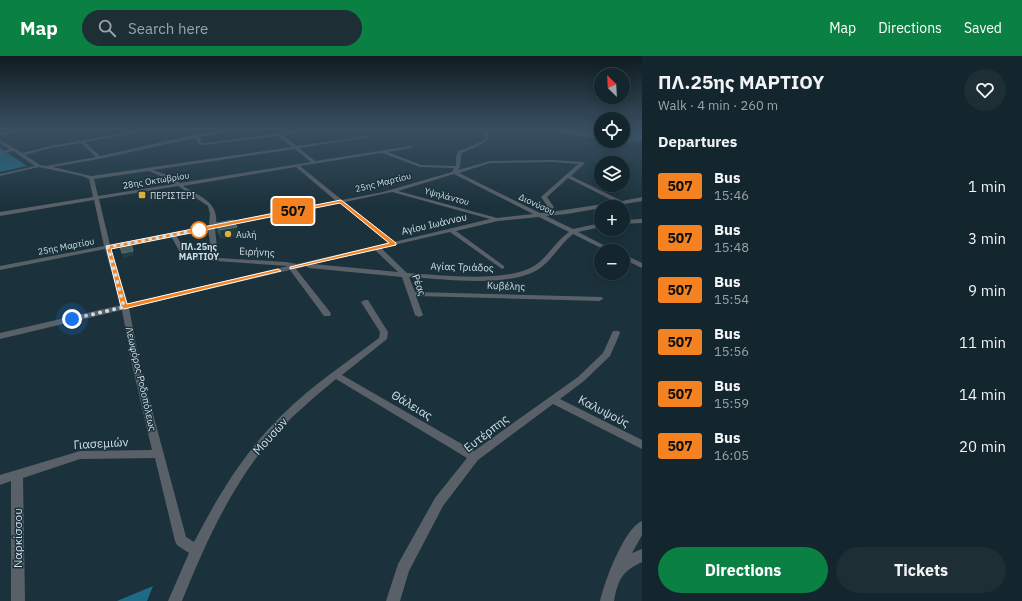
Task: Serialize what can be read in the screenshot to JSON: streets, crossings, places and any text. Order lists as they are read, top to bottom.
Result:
{
  "streets": {
    "street": [
      "28ης Οκτωβρίου",
      "25ης Μαρτίου",
      "Υψηλάντου",
      "Διονύσου",
      "Αγίου Ιωάννου",
      "Ειρήνης",
      "Αγίας Τριάδος",
      "Ρέας",
      "Κυβέλης",
      "Λεωφόρος Ροδοπόλεως",
      "Θάλειας",
      "Καλυψούς",
      "Ευτέρπης",
      "Μουσών",
      "Γιασεμιών",
      "Ναρκίσσου"
    ]
  },
  "crossings": [
    ["28ης Οκτωβρίου", "Λεωφόρος Ροδοπόλεως"],
    ["25ης Μαρτίου", "Υψηλάντου"],
    ["25ης Μαρτίου", "Διονύσου"],
    ["25ης Μαρτίου", "Ειρήνης"],
    ["25ης Μαρτίου", "Λεωφόρος Ροδοπόλεως"],
    ["Υψηλάντου", "Αγίου Ιωάννου"],
    ["Διονύσου", "Αγίου Ιωάννου"],
    ["Διονύσου", "Αγίας Τριάδος"],
    ["Αγίου Ιωάννου", "Ειρήνης"],
    ["Αγίου Ιωάννου", "Αγίας Τριάδος"],
    ["Αγίου Ιωάννου", "Ρέας"],
    ["Αγίου Ιωάννου", "Λεωφόρος Ροδοπόλεως"],
    ["Ειρήνης", "Αγίας Τριάδος"],
    ["Αγίας Τριάδος", "Ρέας"],
    ["Ρέας", "Κυβέλης"],
    ["Λεωφόρος Ροδοπόλεως", "Μουσών"],
    ["Λεωφόρος Ροδοπόλεως", "Γιασεμιών"],
    ["Θάλειας", "Ευτέρπης"],
    ["Θάλειας", "Μουσών"],
    ["Καλυψούς", "Ευτέρπης"],
    ["Γιασεμιών", "Ναρκίσσου"]
  ],
  "places": {
    "transit": ["ΠΕΡΙΣΤΕΡΙ"],
    "other": ["ΠΛ.25ης ΜΑΡΤΙΟΥ", "Αυλή"]
  },
  "lines": ["bus line 507"],
  "north": "top left",
  "page": {
    "header": "Map",
    "search": "Search here",
    "nav": ["Map", "Directions", "Saved"],
    "on_map": "507",
    "heading": [
      ["ΠΛ.25ης ΜΑΡΤΙΟΥ", "Walk · 4 min · 260 m"],
      "Departures"
    ],
    "map_buttons": ["+", "−"],
    "list": [
      {
        "mark": "507",
        "name": "Bus",
        "note": "15:46",
        "value": "1 min"
      },
      {
        "mark": "507",
        "name": "Bus",
        "note": "15:48",
        "value": "3 min"
      },
      {
        "mark": "507",
        "name": "Bus",
        "note": "15:54",
        "value": "9 min"
      },
      {
        "mark": "507",
        "name": "Bus",
        "note": "15:56",
        "value": "11 min"
      },
      {
        "mark": "507",
        "name": "Bus",
        "note": "15:59",
        "value": "14 min"
      },
      {
        "mark": "507",
        "name": "Bus",
        "note": "16:05",
        "value": "20 min"
      }
    ],
    "buttons": ["Directions", "Tickets"]
  }
}
